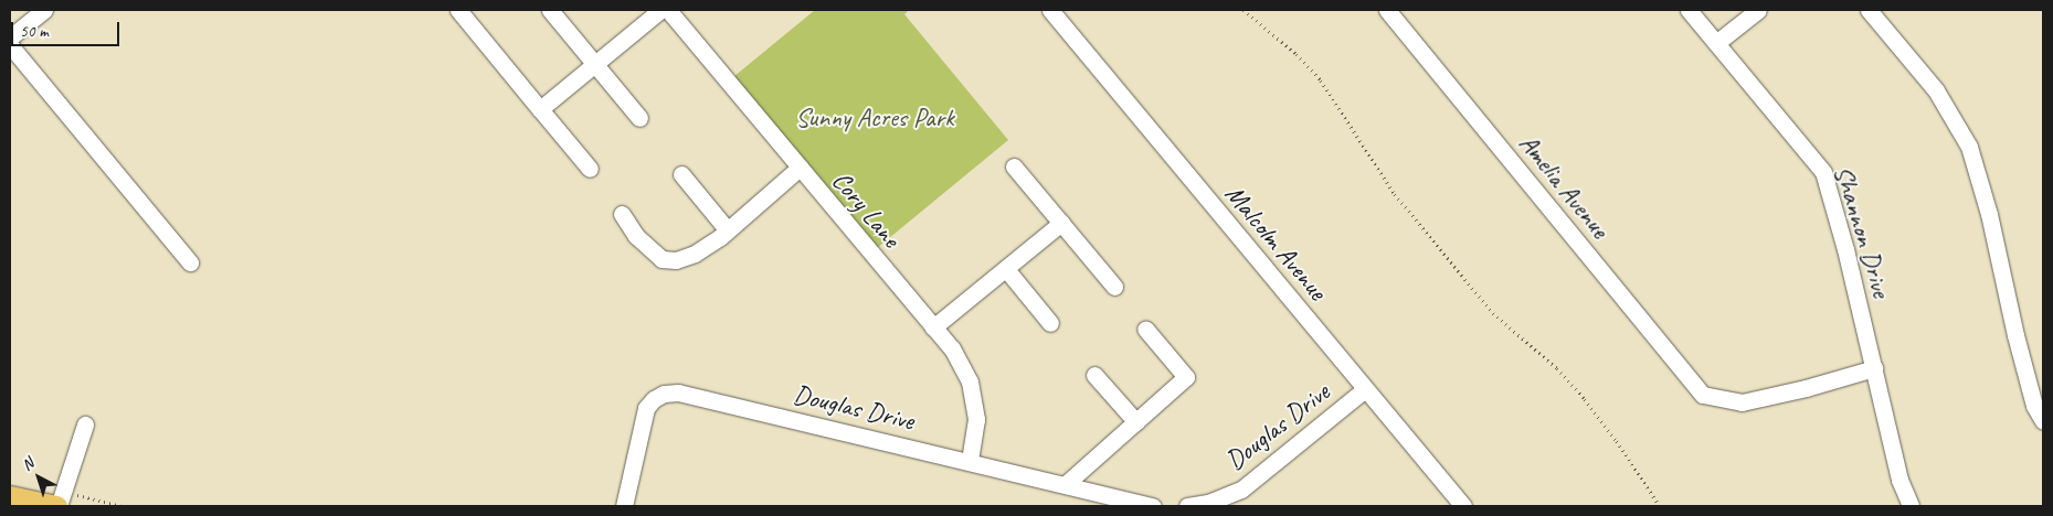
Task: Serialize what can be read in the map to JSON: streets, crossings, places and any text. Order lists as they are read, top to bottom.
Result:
{
  "streets": {
    "street": [
      "Amelia Avenue",
      "Cory Lane",
      "Shannon Drive",
      "Malcolm Avenue",
      "Douglas Drive"
    ]
  },
  "crossings": [
    ["Amelia Avenue", "Shannon Drive"],
    ["Cory Lane", "Douglas Drive"],
    ["Malcolm Avenue", "Douglas Drive"]
  ],
  "parks": ["Sunny Acres Park"],
  "scale_bar": "50 m",
  "north": "top left"
}
